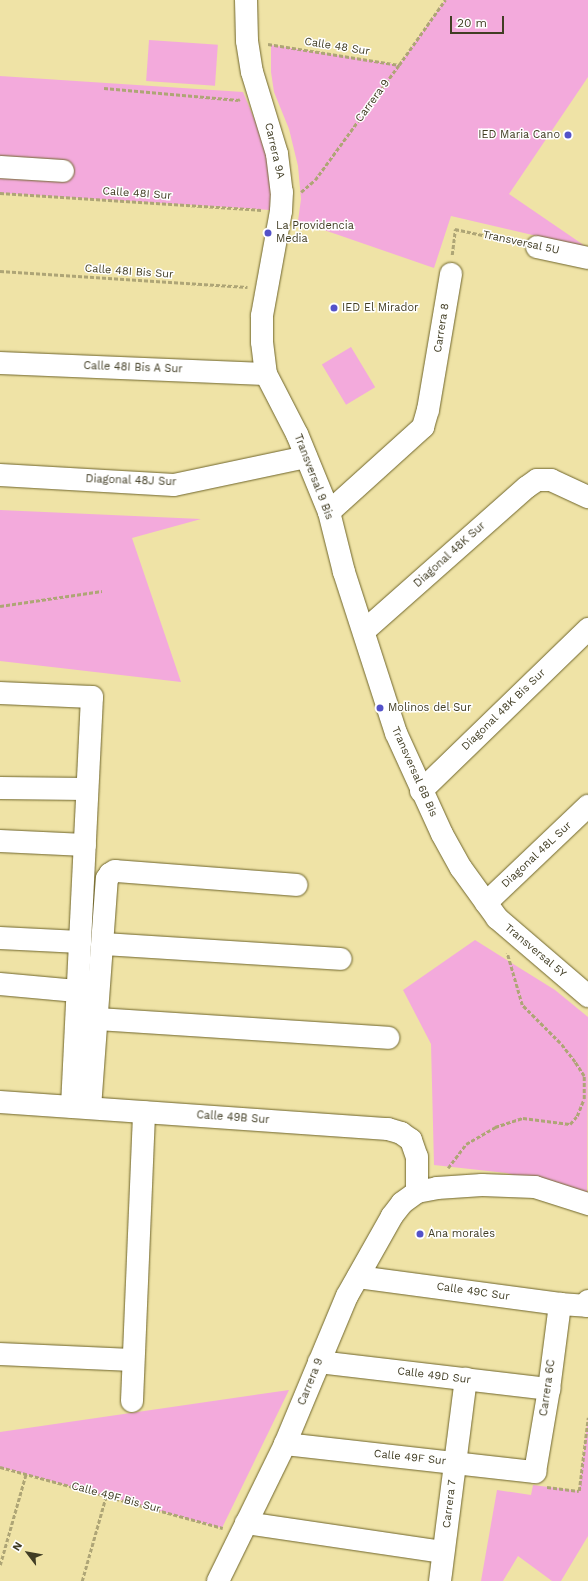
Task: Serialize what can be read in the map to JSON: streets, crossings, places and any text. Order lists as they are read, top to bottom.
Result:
{
  "streets": {
    "street": [
      "Carrera 9",
      "Carrera 9A",
      "Transversal 5U",
      "Carrera 8",
      "Calle 48I Bis A Sur",
      "Transversal 9 Bis",
      "Diagonal 48J Sur",
      "Diagonal 48K Sur",
      "Diagonal 48K Bis Sur",
      "Transversal 6B Bis",
      "Diagonal 48L Sur",
      "Transversal 5Y",
      "Calle 49B Sur",
      "Calle 49C Sur",
      "Calle 49D Sur",
      "Carrera 6C",
      "Calle 49F Sur",
      "Carrera 7"
    ],
    "path": [
      "Calle 48 Sur",
      "Calle 48I Sur",
      "Calle 48I Bis Sur",
      "Calle 49F Bis Sur"
    ]
  },
  "crossings": [
    ["Calle 48 Sur", "Carrera 9"],
    ["Carrera 9", "Calle 49B Sur"],
    ["Carrera 9", "Calle 49C Sur"],
    ["Carrera 9", "Calle 49D Sur"],
    ["Carrera 9", "Calle 49F Sur"],
    ["Carrera 9", "Calle 49F Bis Sur"],
    ["Carrera 9A", "Calle 48I Bis A Sur"],
    ["Carrera 9A", "Transversal 9 Bis"],
    ["Transversal 5U", "Carrera 8"],
    ["Carrera 8", "Transversal 9 Bis"],
    ["Calle 48I Bis A Sur", "Transversal 9 Bis"],
    ["Transversal 9 Bis", "Diagonal 48J Sur"],
    ["Transversal 9 Bis", "Diagonal 48K Sur"],
    ["Transversal 9 Bis", "Transversal 6B Bis"],
    ["Diagonal 48K Sur", "Transversal 6B Bis"],
    ["Diagonal 48K Bis Sur", "Transversal 6B Bis"],
    ["Transversal 6B Bis", "Diagonal 48L Sur"],
    ["Transversal 6B Bis", "Transversal 5Y"],
    ["Diagonal 48L Sur", "Transversal 5Y"],
    ["Calle 49C Sur", "Carrera 6C"],
    ["Calle 49D Sur", "Carrera 6C"],
    ["Calle 49D Sur", "Carrera 7"],
    ["Carrera 6C", "Calle 49F Sur"],
    ["Calle 49F Sur", "Carrera 7"]
  ],
  "places": [
    "IED Maria Cano",
    "La Providencia Media",
    "IED El Mirador",
    "Molinos del Sur",
    "Ana morales"
  ],
  "scale_bar": "20 m",
  "north": "top left"
}
